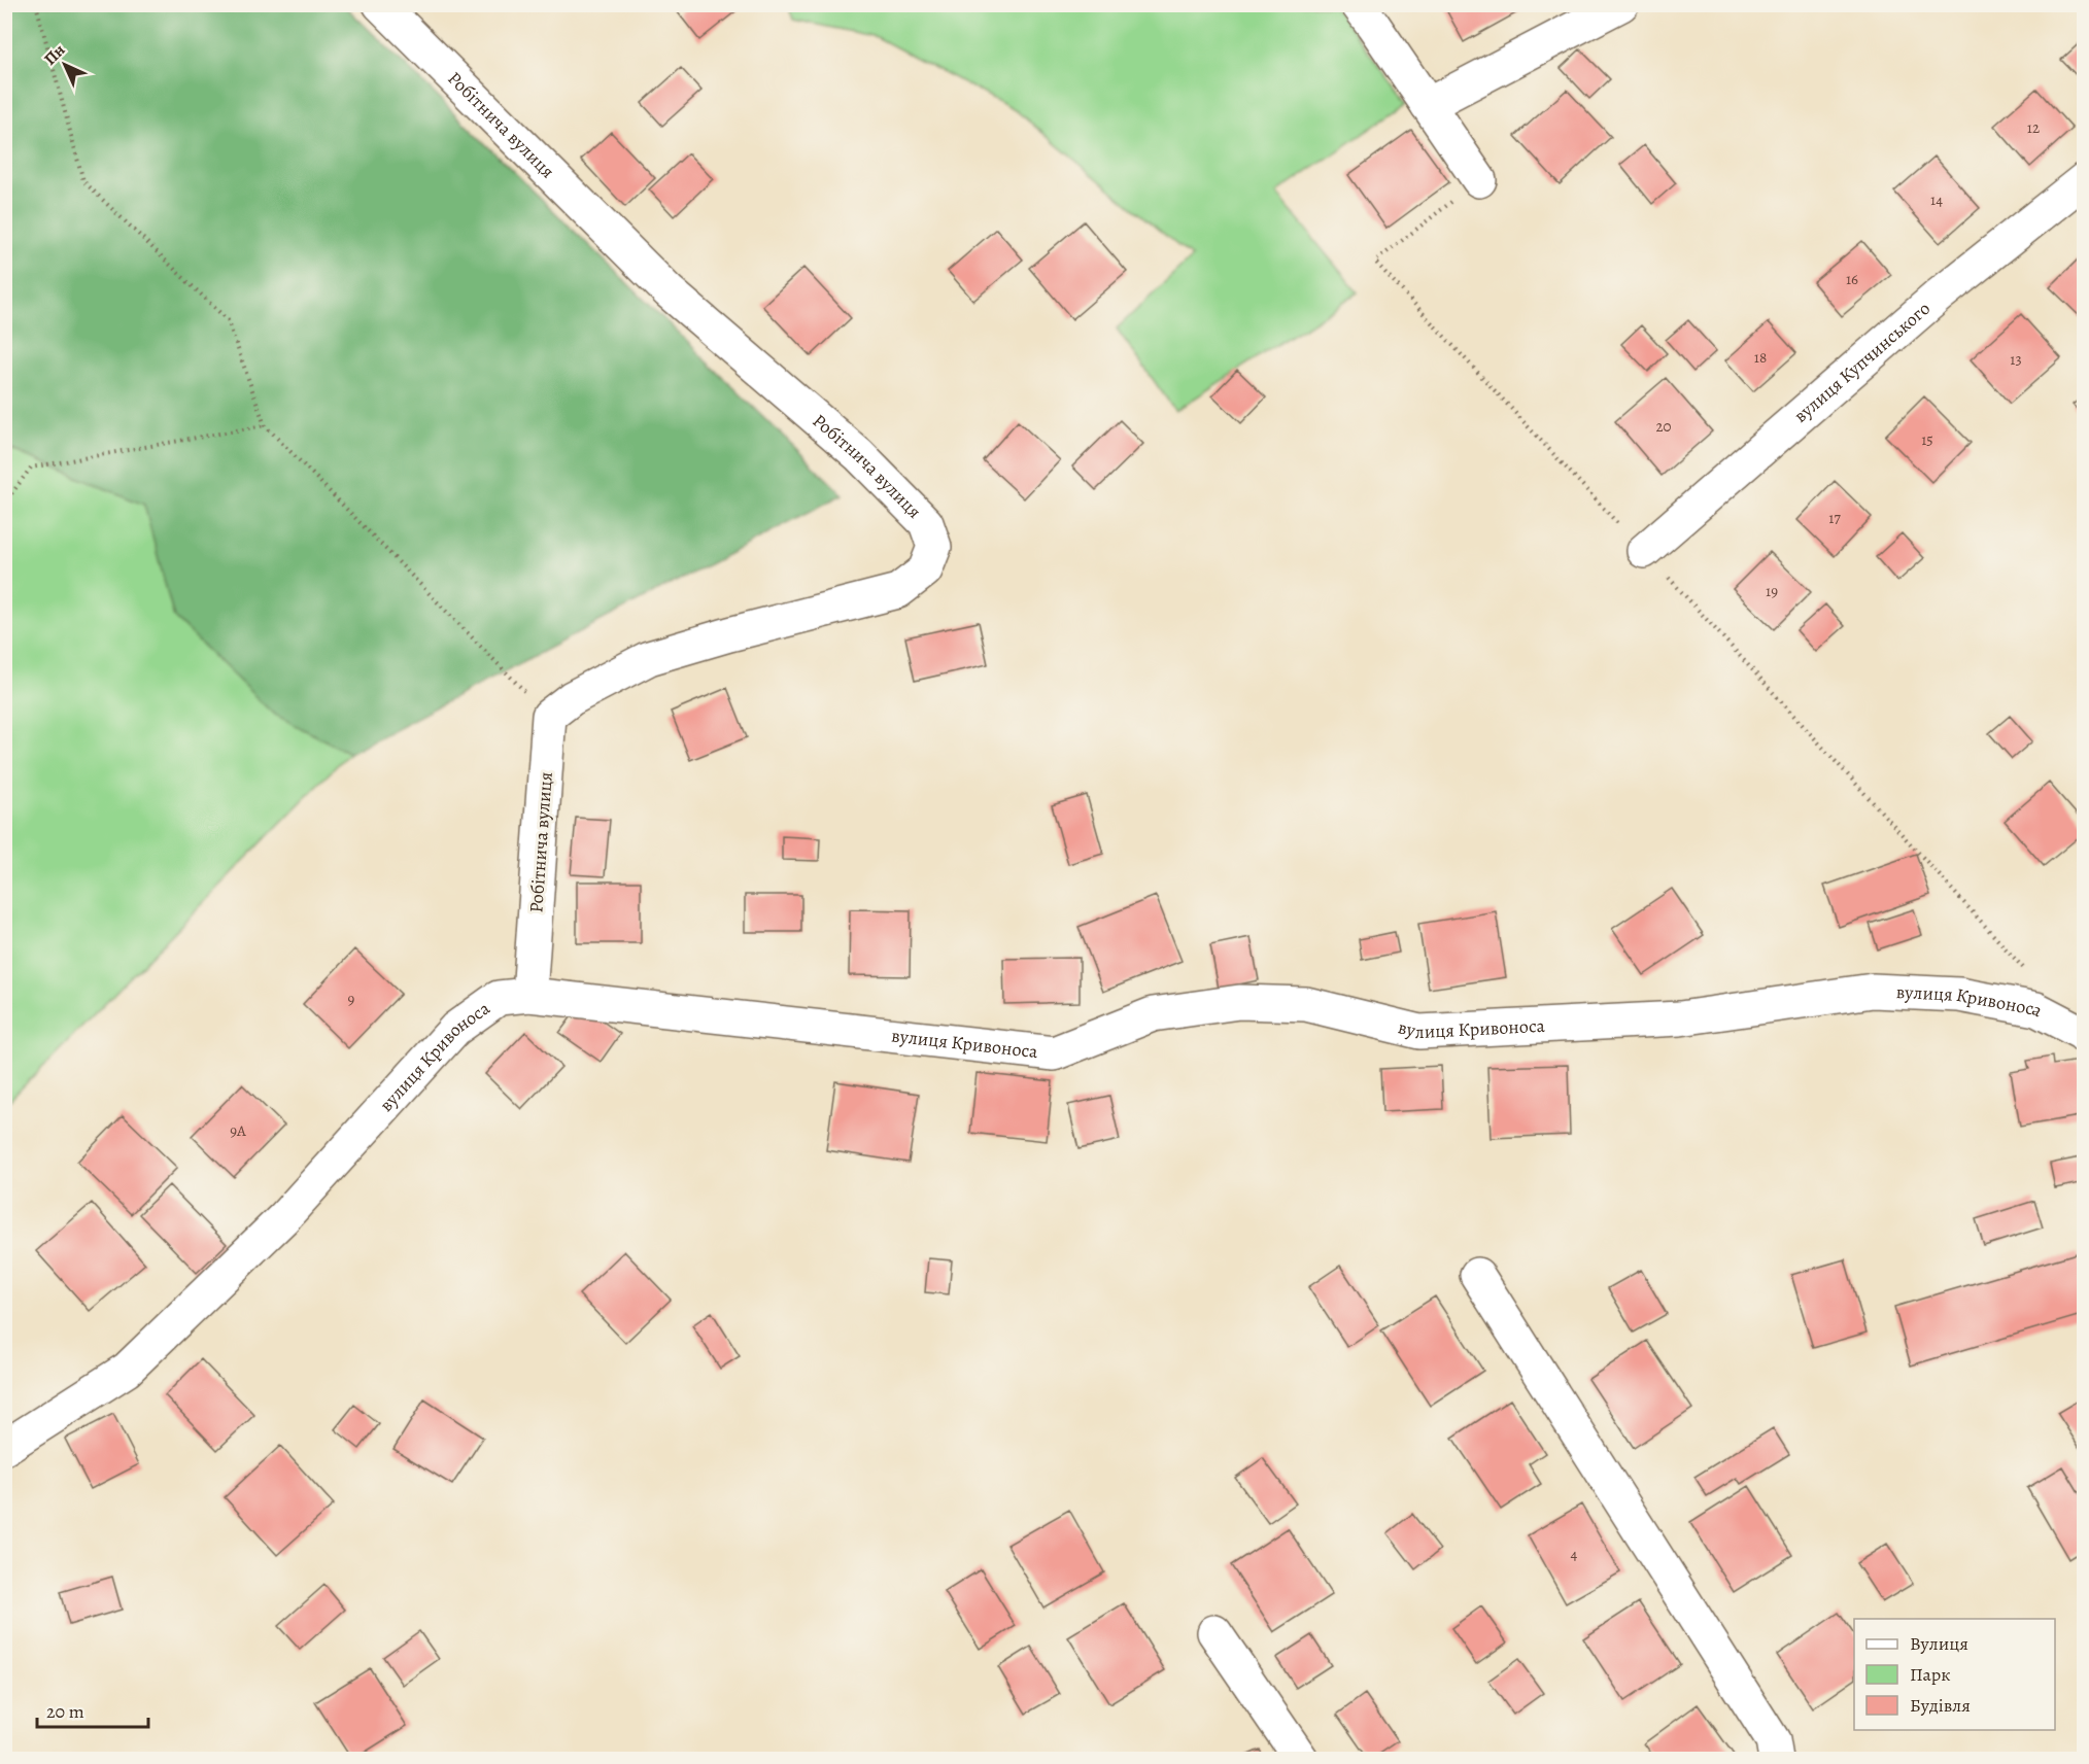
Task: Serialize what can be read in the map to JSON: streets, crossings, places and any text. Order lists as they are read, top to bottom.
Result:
{
  "streets": {
    "street": ["Робітнича вулиця", "вулиця Купчинського", "вулиця Кривоноса"]
  },
  "crossings": [
    ["Робітнича вулиця", "вулиця Кривоноса"]
  ],
  "house_numbers": [
    "12",
    "14",
    "16",
    "18",
    "13",
    "20",
    "15",
    "17",
    "19",
    "9",
    "9А",
    "4"
  ],
  "legend": ["Вулиця", "Парк", "Будівля"],
  "scale_bar": "20 m",
  "north": "top left"
}
